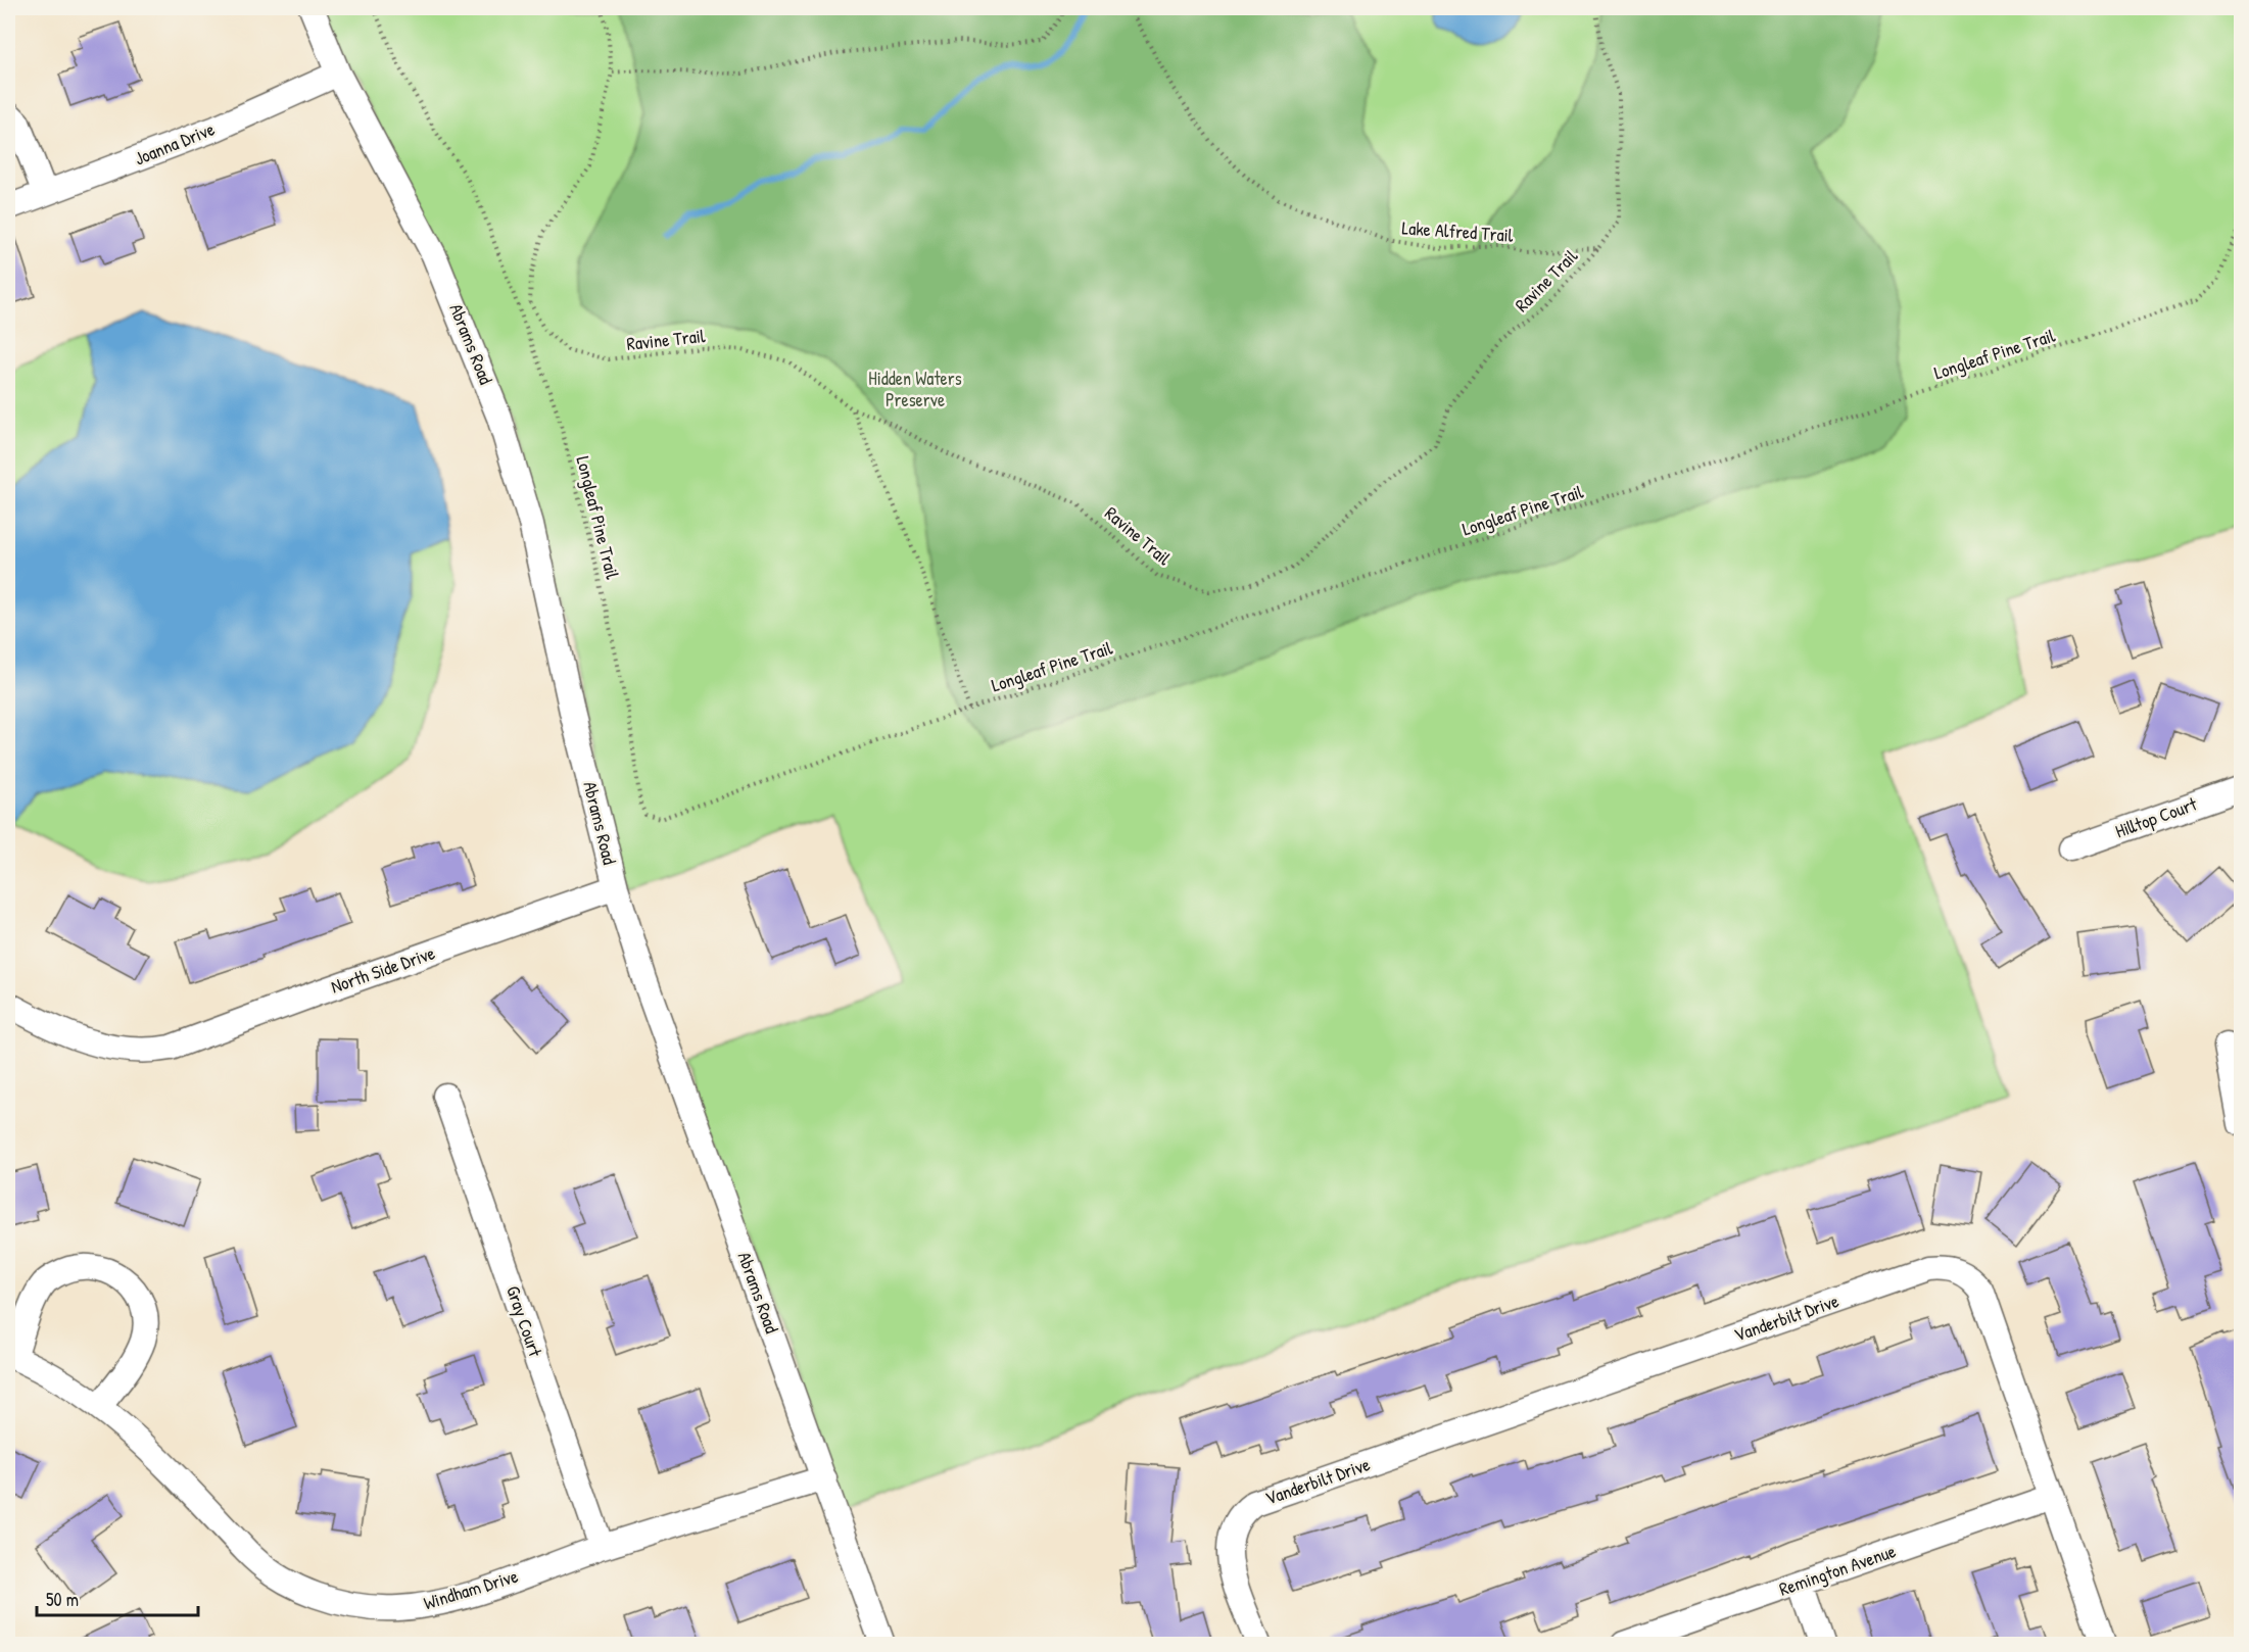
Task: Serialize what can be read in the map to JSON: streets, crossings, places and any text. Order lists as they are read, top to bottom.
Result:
{
  "streets": {
    "street": [
      "Joanna Drive",
      "Abrams Road",
      "Hilltop Court",
      "North Side Drive",
      "Vanderbilt Drive",
      "Gray Court",
      "Remington Avenue",
      "Windham Drive"
    ],
    "path": ["Lake Alfred Trail", "Ravine Trail", "Longleaf Pine Trail"]
  },
  "crossings": [
    ["Joanna Drive", "Abrams Road"],
    ["Lake Alfred Trail", "Ravine Trail"],
    ["Abrams Road", "North Side Drive"],
    ["Abrams Road", "Windham Drive"],
    ["Vanderbilt Drive", "Remington Avenue"],
    ["Gray Court", "Windham Drive"]
  ],
  "parks": ["Hidden Waters Preserve"],
  "scale_bar": "50 m"
}
